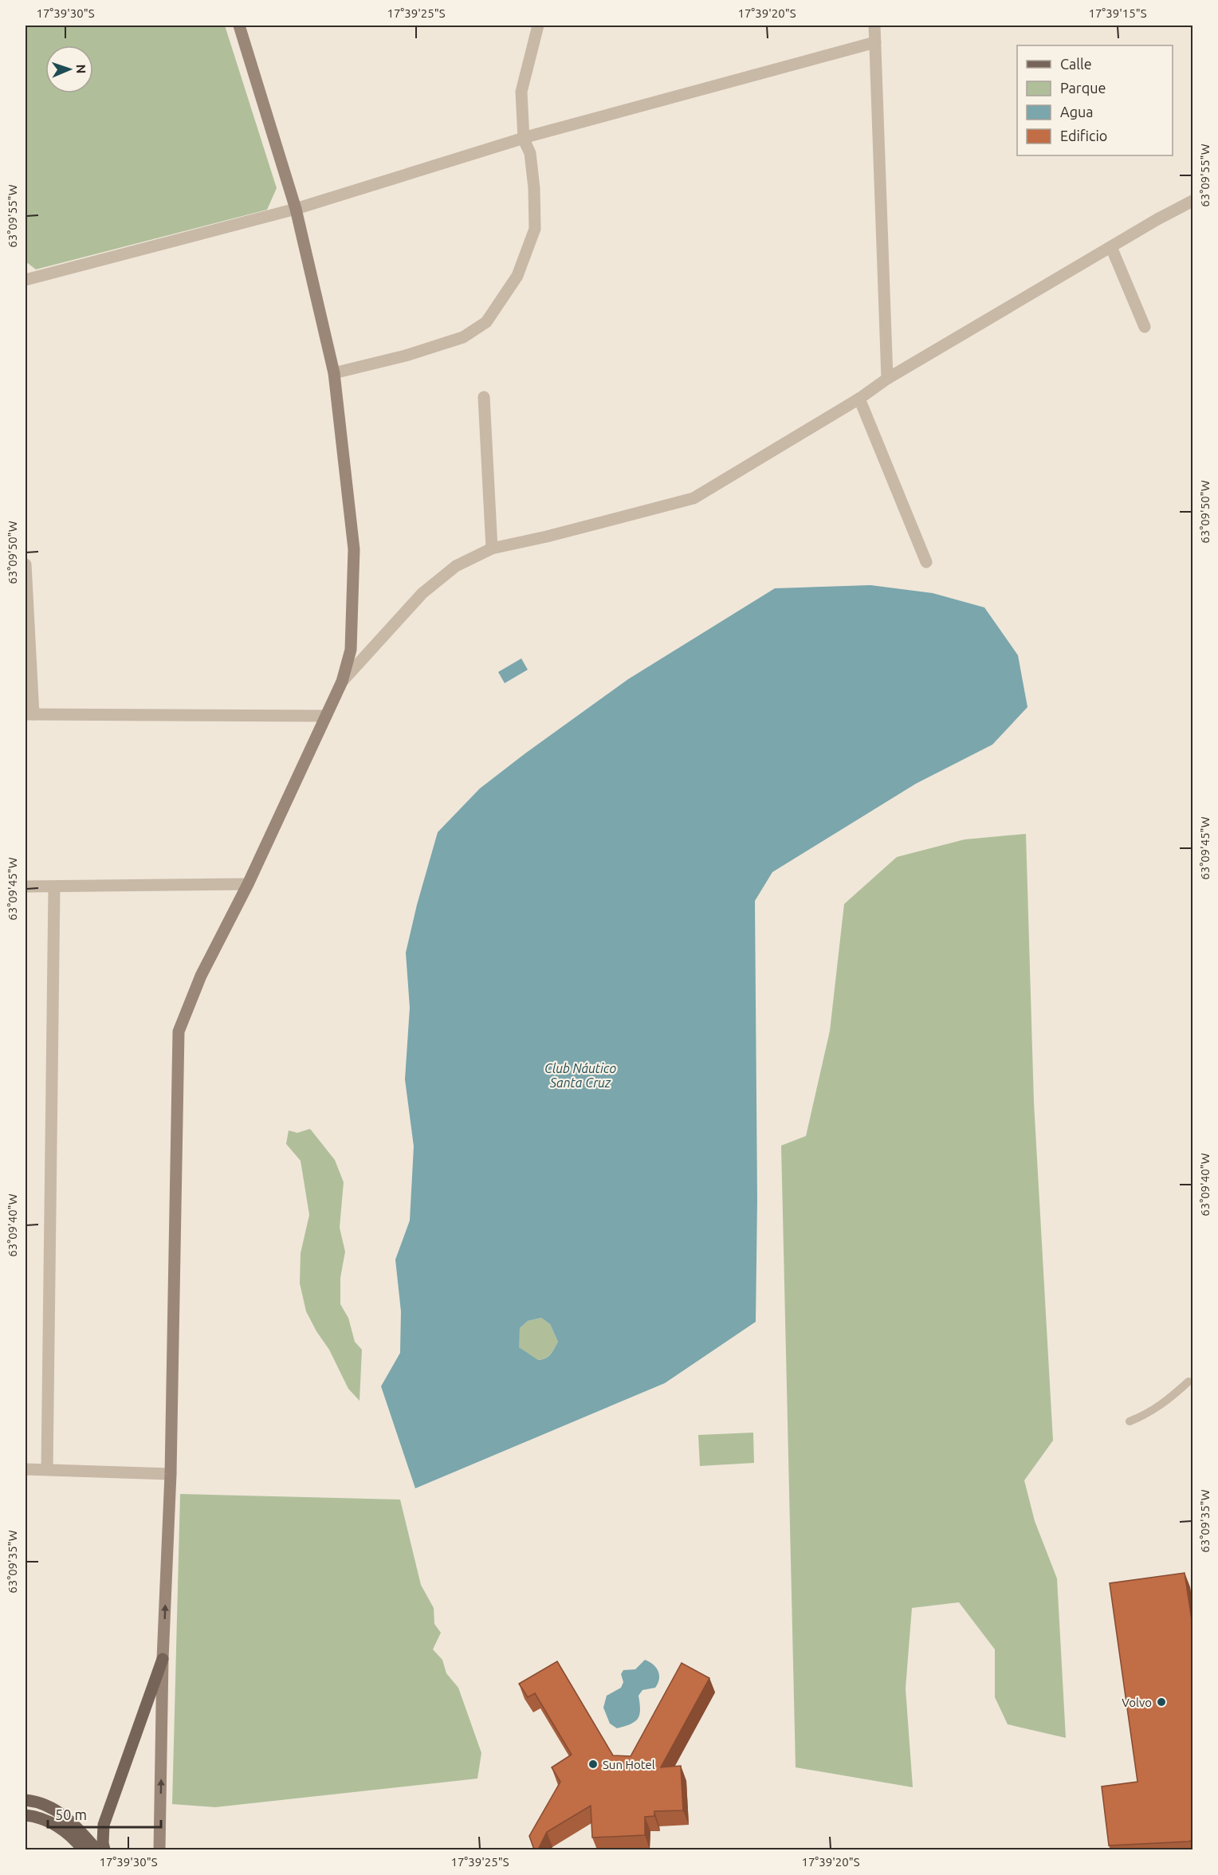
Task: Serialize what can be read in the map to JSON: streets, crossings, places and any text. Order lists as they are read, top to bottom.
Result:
{
  "water": ["Club Náutico Santa Cruz"],
  "places": ["Volvo", "Sun Hotel"],
  "legend": [
    "Calle",
    "Parque",
    "Agua",
    "Edificio"
  ],
  "scale_bar": "50 m",
  "north": "right",
  "coordinates": [
    "17°39'30\"S",
    "17°39'25\"S",
    "17°39'20\"S",
    "17°39'15\"S",
    "63°09'55\"W",
    "63°09'50\"W",
    "63°09'45\"W",
    "63°09'40\"W",
    "63°09'35\"W"
  ]
}
